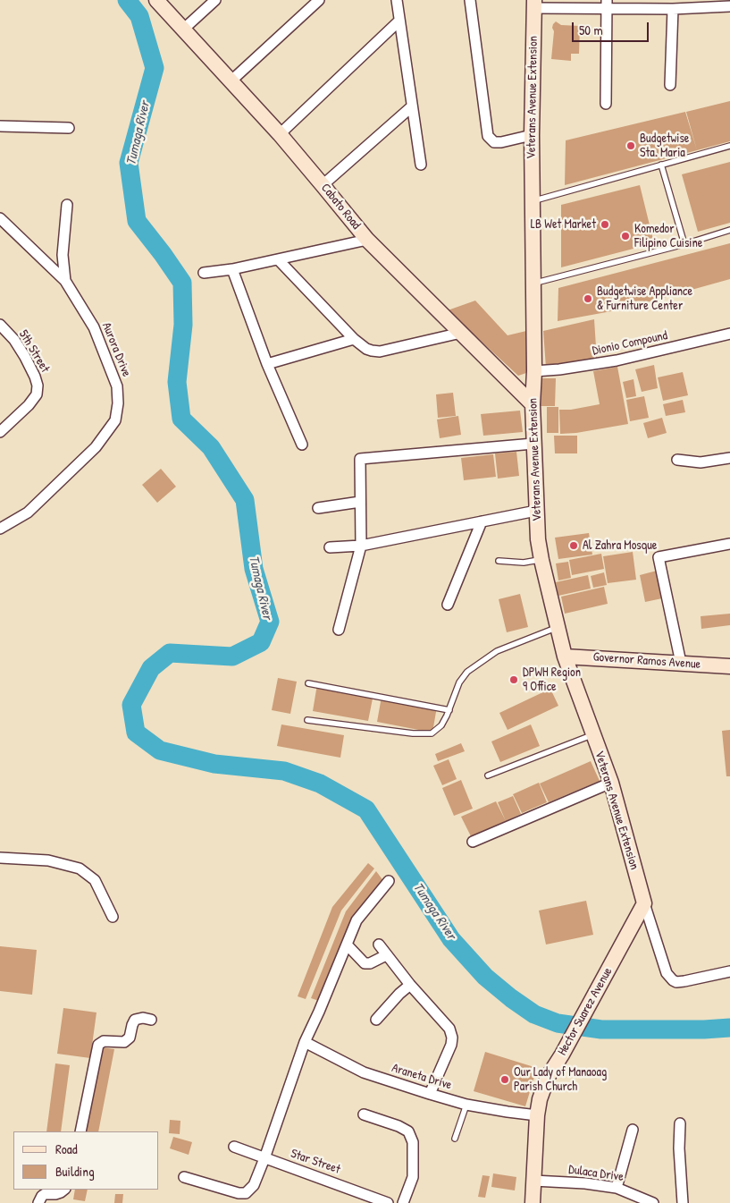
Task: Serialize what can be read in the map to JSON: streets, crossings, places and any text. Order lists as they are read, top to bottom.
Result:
{
  "streets": {
    "main road": [
      "Veterans Avenue Extension",
      "Cabato Road",
      "Governor Ramos Avenue",
      "Hector Suarez Avenue"
    ],
    "street": [
      "Dionio Compound",
      "Aurora Drive",
      "5th Street",
      "Araneta Drive",
      "Star Street",
      "Dulaca Drive"
    ]
  },
  "crossings": [
    ["Veterans Avenue Extension", "Cabato Road"],
    ["Veterans Avenue Extension", "Dionio Compound"],
    ["Veterans Avenue Extension", "Governor Ramos Avenue"],
    ["Veterans Avenue Extension", "Hector Suarez Avenue"],
    ["Hector Suarez Avenue", "Araneta Drive"],
    ["Hector Suarez Avenue", "Dulaca Drive"]
  ],
  "water": ["Tumaga River"],
  "places": [
    "Budgetwise Sta. Maria",
    "LB Wet Market",
    "Komedor Filipino Cuisine",
    "Budgetwise Appliance & Furniture Center",
    "Al Zahra Mosque",
    "DPWH Region 9 Office",
    "Our Lady of Manaoag Parish Church"
  ],
  "legend": ["Road", "Building"],
  "scale_bar": "50 m"
}
